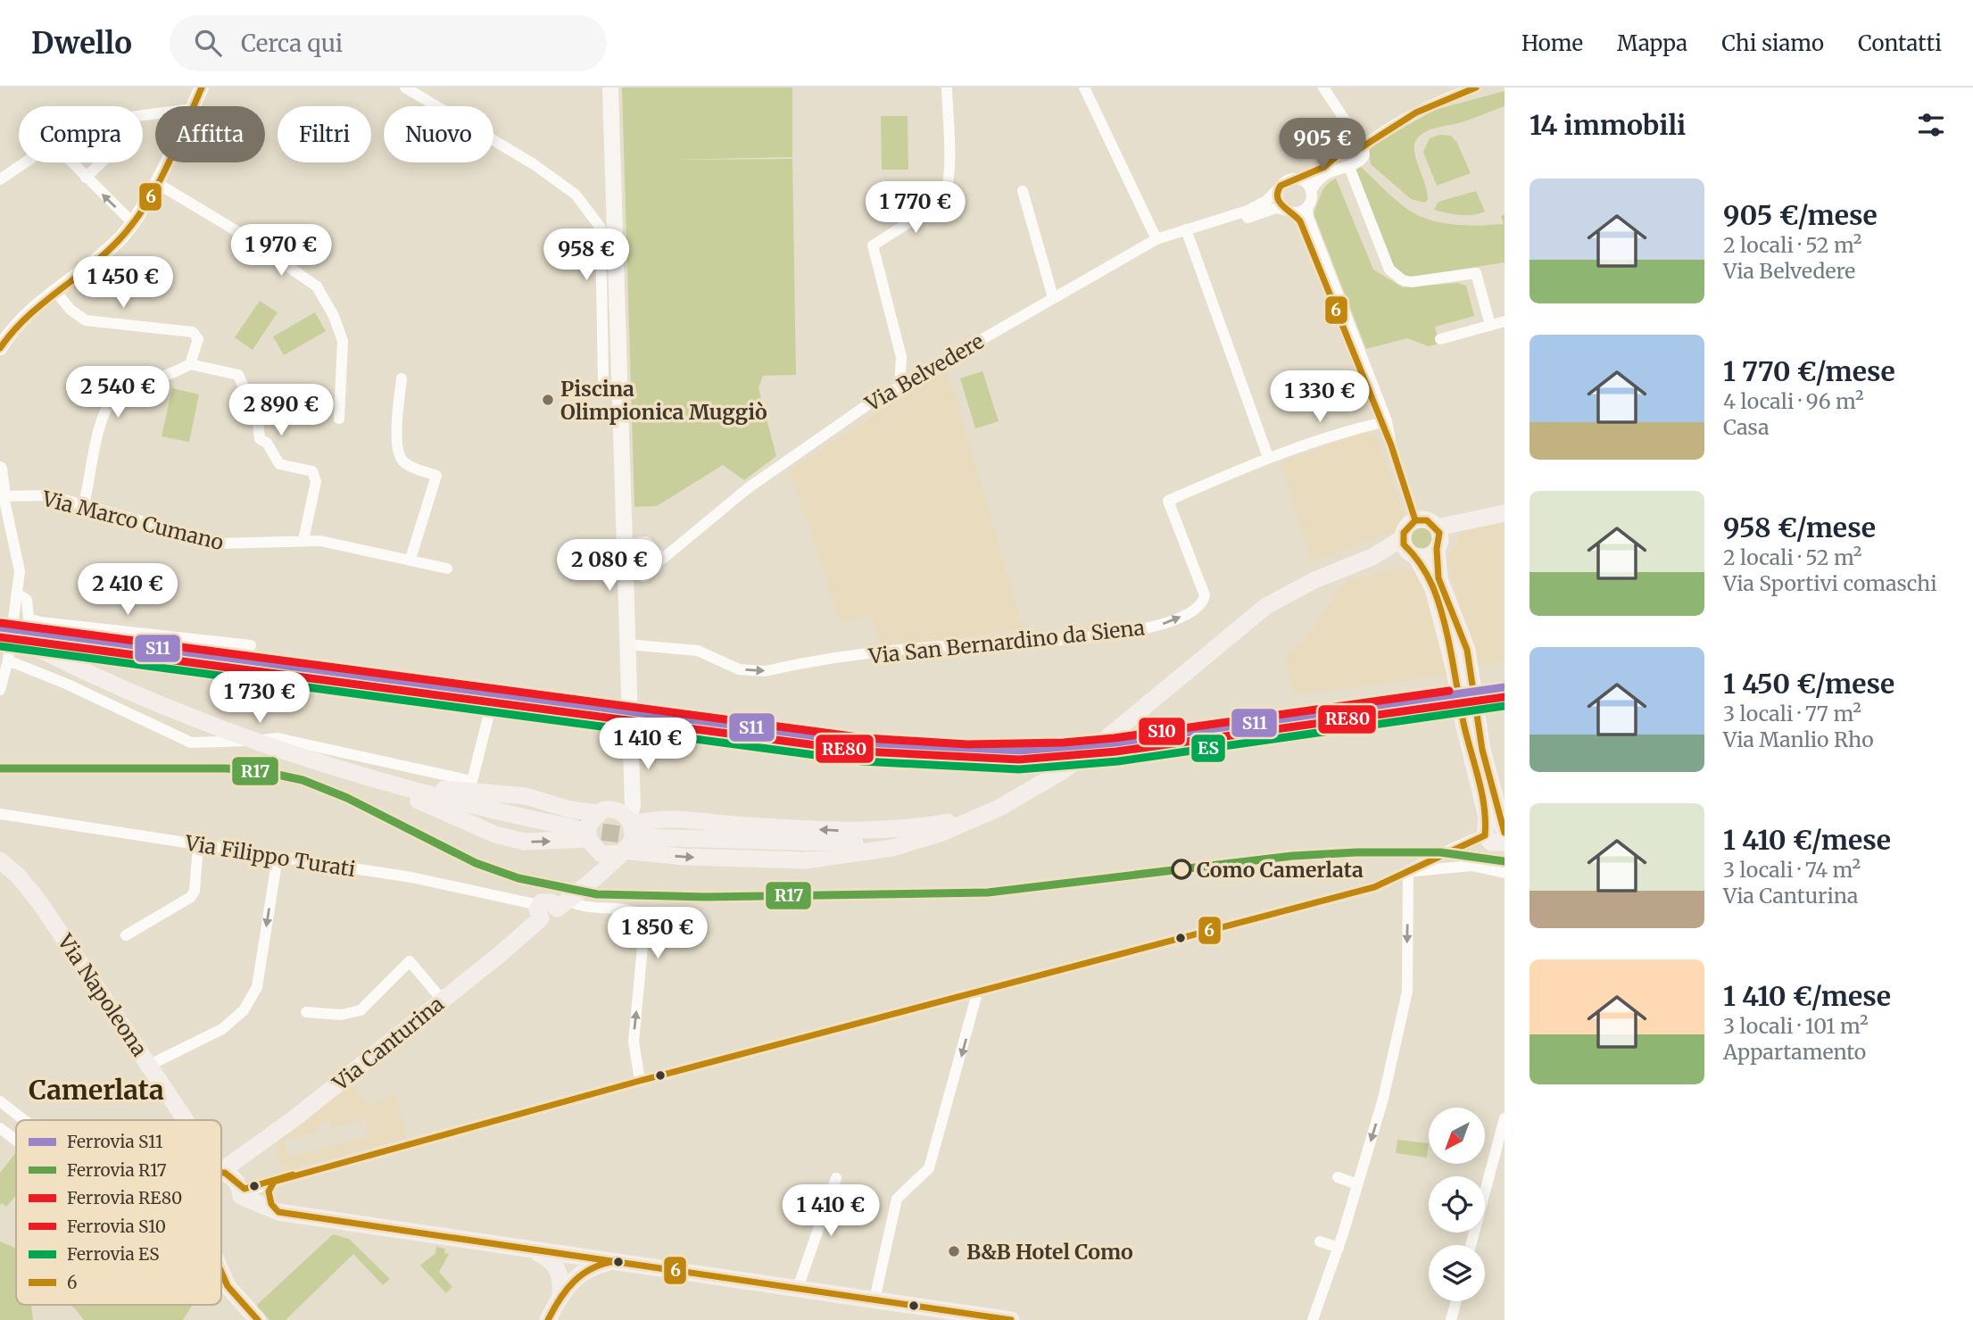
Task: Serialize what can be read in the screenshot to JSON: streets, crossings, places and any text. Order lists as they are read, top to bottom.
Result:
{
  "streets": {
    "main road": ["Via Napoleona", "Via Canturina"],
    "street": [
      "Via Belvedere",
      "Via Marco Cumano",
      "Via San Bernardino da Siena",
      "Via Filippo Turati"
    ]
  },
  "crossings": [
    ["Via Filippo Turati", "Via Canturina"],
    ["Via Napoleona", "Via Canturina"]
  ],
  "one_way": ["Via San Bernardino da Siena"],
  "districts": ["Camerlata"],
  "places": ["Piscina Olimpionica Muggiò", "Como Camerlata", "B&B Hotel Como"],
  "lines": [
    "transit line 6",
    "rail line S10",
    "rail line S11",
    "rail line RE80",
    "rail line ES",
    "rail line R17"
  ],
  "legend": [
    "Ferrovia S11",
    "Ferrovia R17",
    "Ferrovia RE80",
    "Ferrovia S10",
    "Ferrovia ES",
    "6"
  ],
  "north": "bottom left",
  "page": {
    "header": "Dwello",
    "search": "Cerca qui",
    "nav": [
      "Home",
      "Mappa",
      "Chi siamo",
      "Contatti"
    ],
    "heading": "14 immobili",
    "chip": [
      "Compra",
      "Affitta",
      "Filtri",
      "Nuovo"
    ],
    "price": [
      "905 €",
      "1 770 €",
      "1 970 €",
      "958 €",
      "1 450 €",
      "2 540 €",
      "1 330 €",
      "2 890 €",
      "2 080 €",
      "2 410 €",
      "1 730 €",
      "1 410 €",
      "1 850 €",
      "1 410 €"
    ],
    "list": [
      {
        "name": "905 €/mese",
        "note": "2 locali · 52 m² · Via Belvedere"
      },
      {
        "name": "1 770 €/mese",
        "note": "4 locali · 96 m² · Casa"
      },
      {
        "name": "958 €/mese",
        "note": "2 locali · 52 m² · Via Sportivi comaschi"
      },
      {
        "name": "1 450 €/mese",
        "note": "3 locali · 77 m² · Via Manlio Rho"
      },
      {
        "name": "1 410 €/mese",
        "note": "3 locali · 74 m² · Via Canturina"
      },
      {
        "name": "1 410 €/mese",
        "note": "3 locali · 101 m² · Appartamento"
      }
    ]
  }
}
